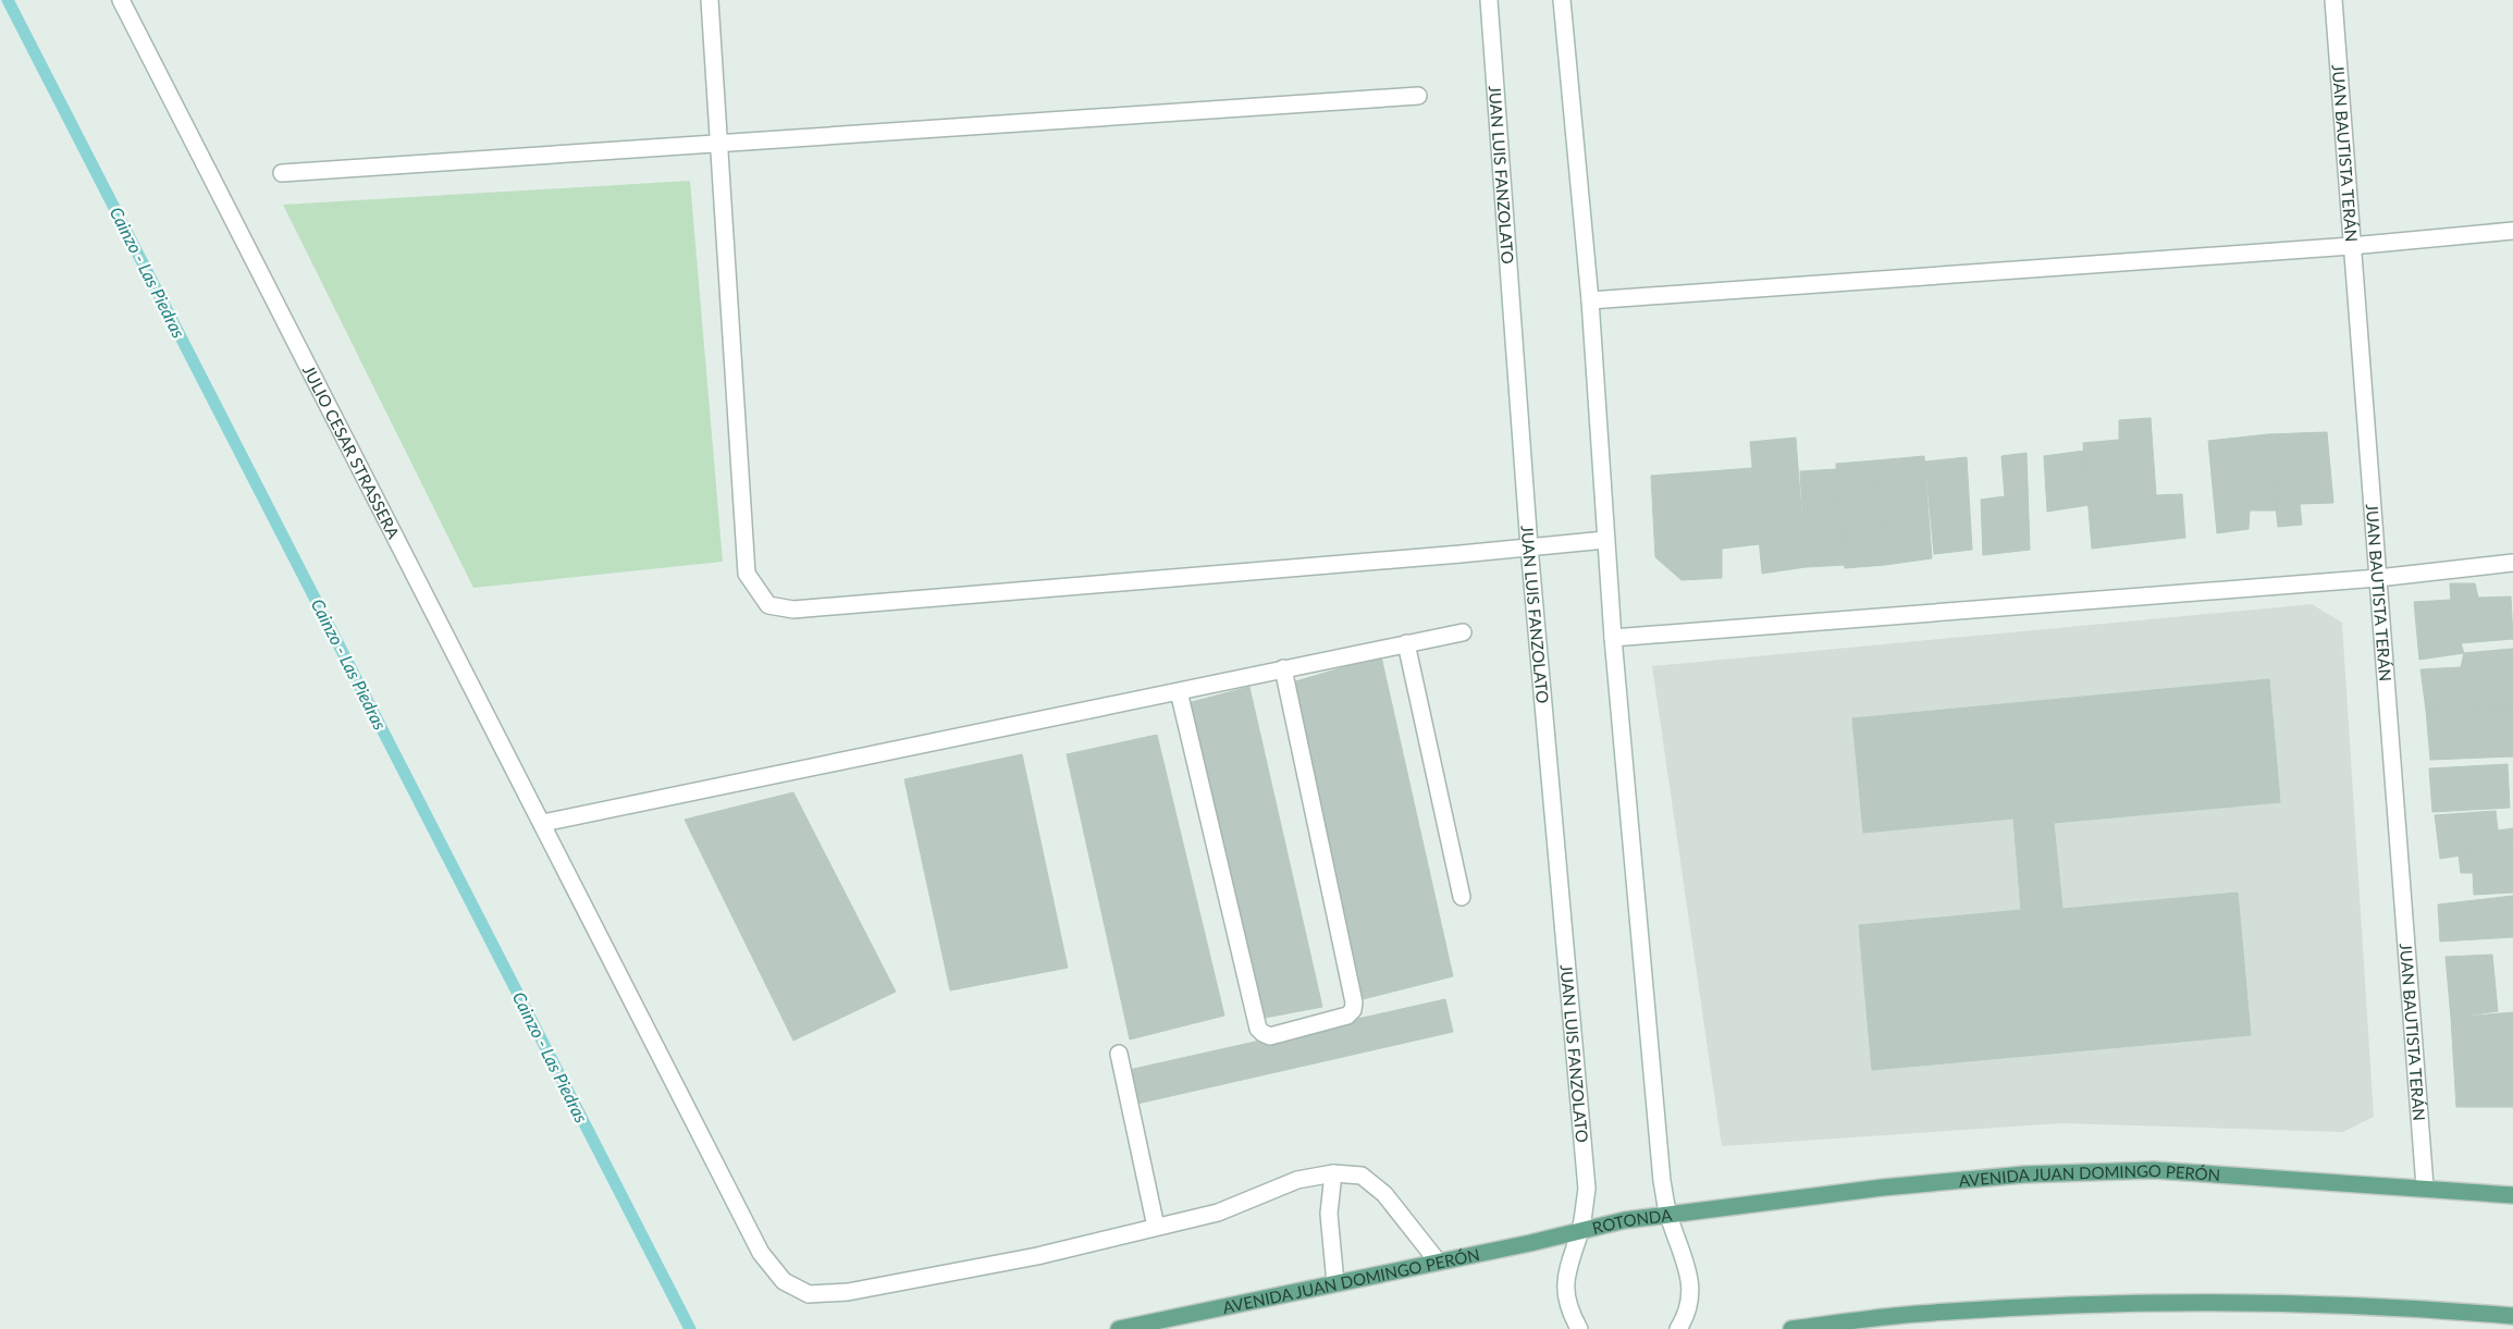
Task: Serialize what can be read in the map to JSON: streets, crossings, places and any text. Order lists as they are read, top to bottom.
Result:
{
  "streets": {
    "main road": ["AVENIDA JUAN DOMINGO PERÓN", "ROTONDA"],
    "street": ["JUAN BAUTISTA TERÁN", "JUAN LUIS FANZOLATO", "JULIO CESAR STRASSERA"]
  },
  "crossings": [
    ["JUAN BAUTISTA TERÁN", "AVENIDA JUAN DOMINGO PERÓN"],
    ["JUAN LUIS FANZOLATO", "AVENIDA JUAN DOMINGO PERÓN"],
    ["JUAN LUIS FANZOLATO", "ROTONDA"],
    ["JULIO CESAR STRASSERA", "AVENIDA JUAN DOMINGO PERÓN"],
    ["AVENIDA JUAN DOMINGO PERÓN", "ROTONDA"]
  ],
  "water": ["Cainzo - Las Piedras"]
}
